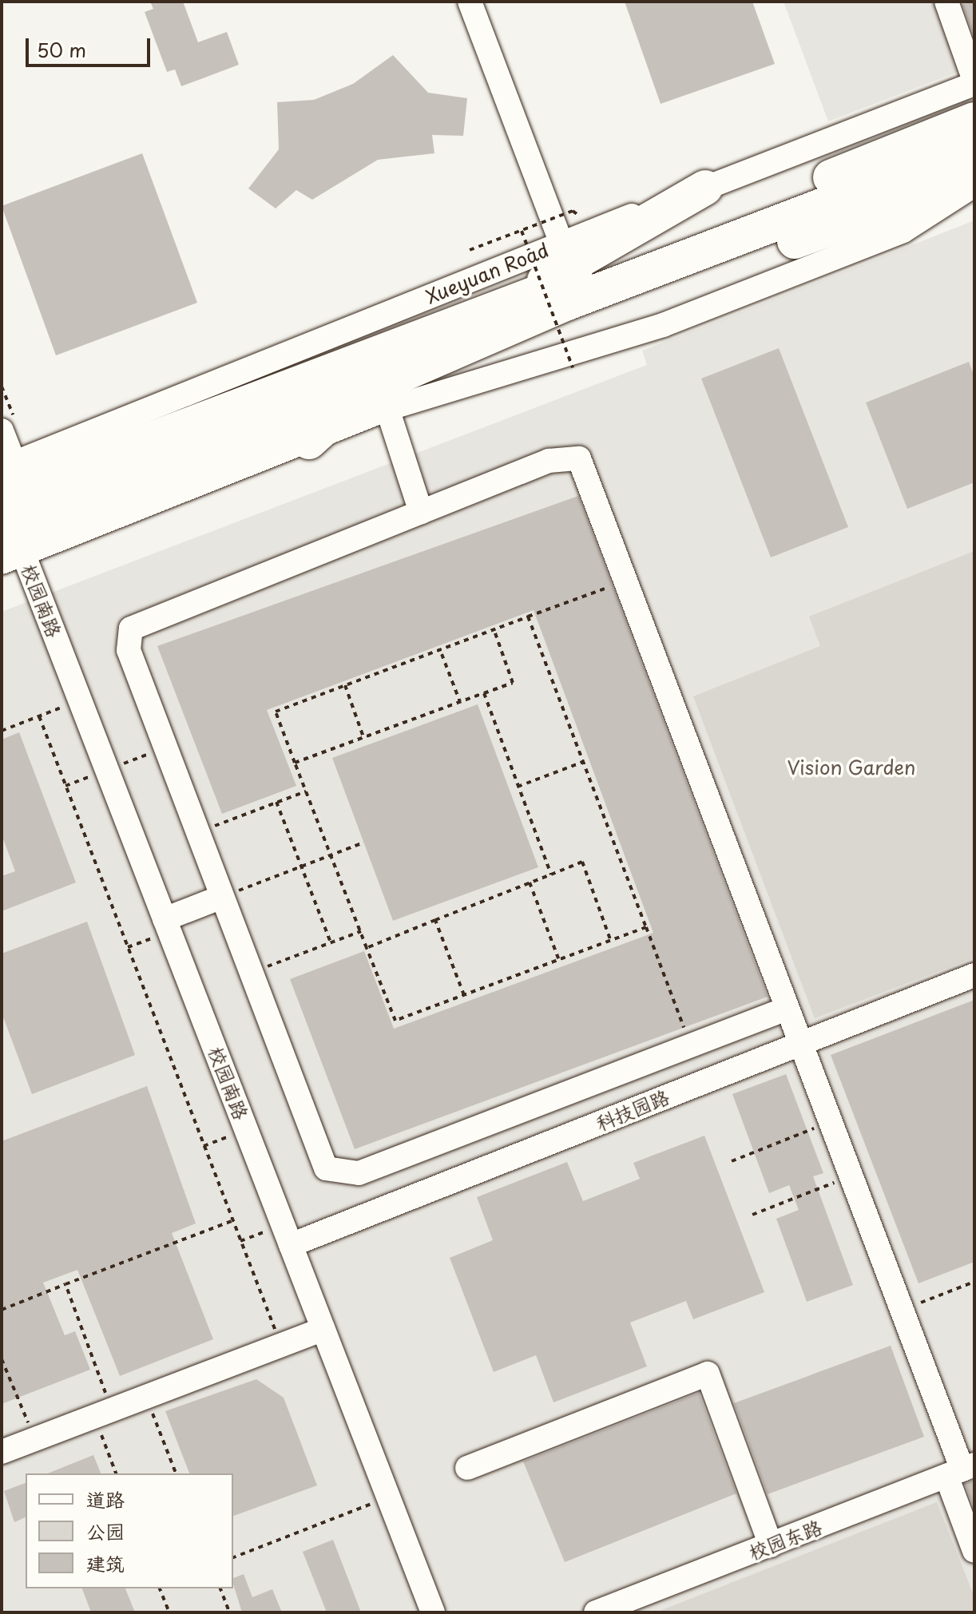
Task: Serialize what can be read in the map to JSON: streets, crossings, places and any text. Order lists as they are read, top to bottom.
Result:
{
  "streets": {
    "highway": ["Xueyuan Road"],
    "street": ["校园南路", "科技园路", "校园东路"]
  },
  "crossings": [
    ["校园南路", "科技园路"]
  ],
  "parks": ["Vision Garden"],
  "legend": ["道路", "公园", "建筑"],
  "scale_bar": "50 m"
}
